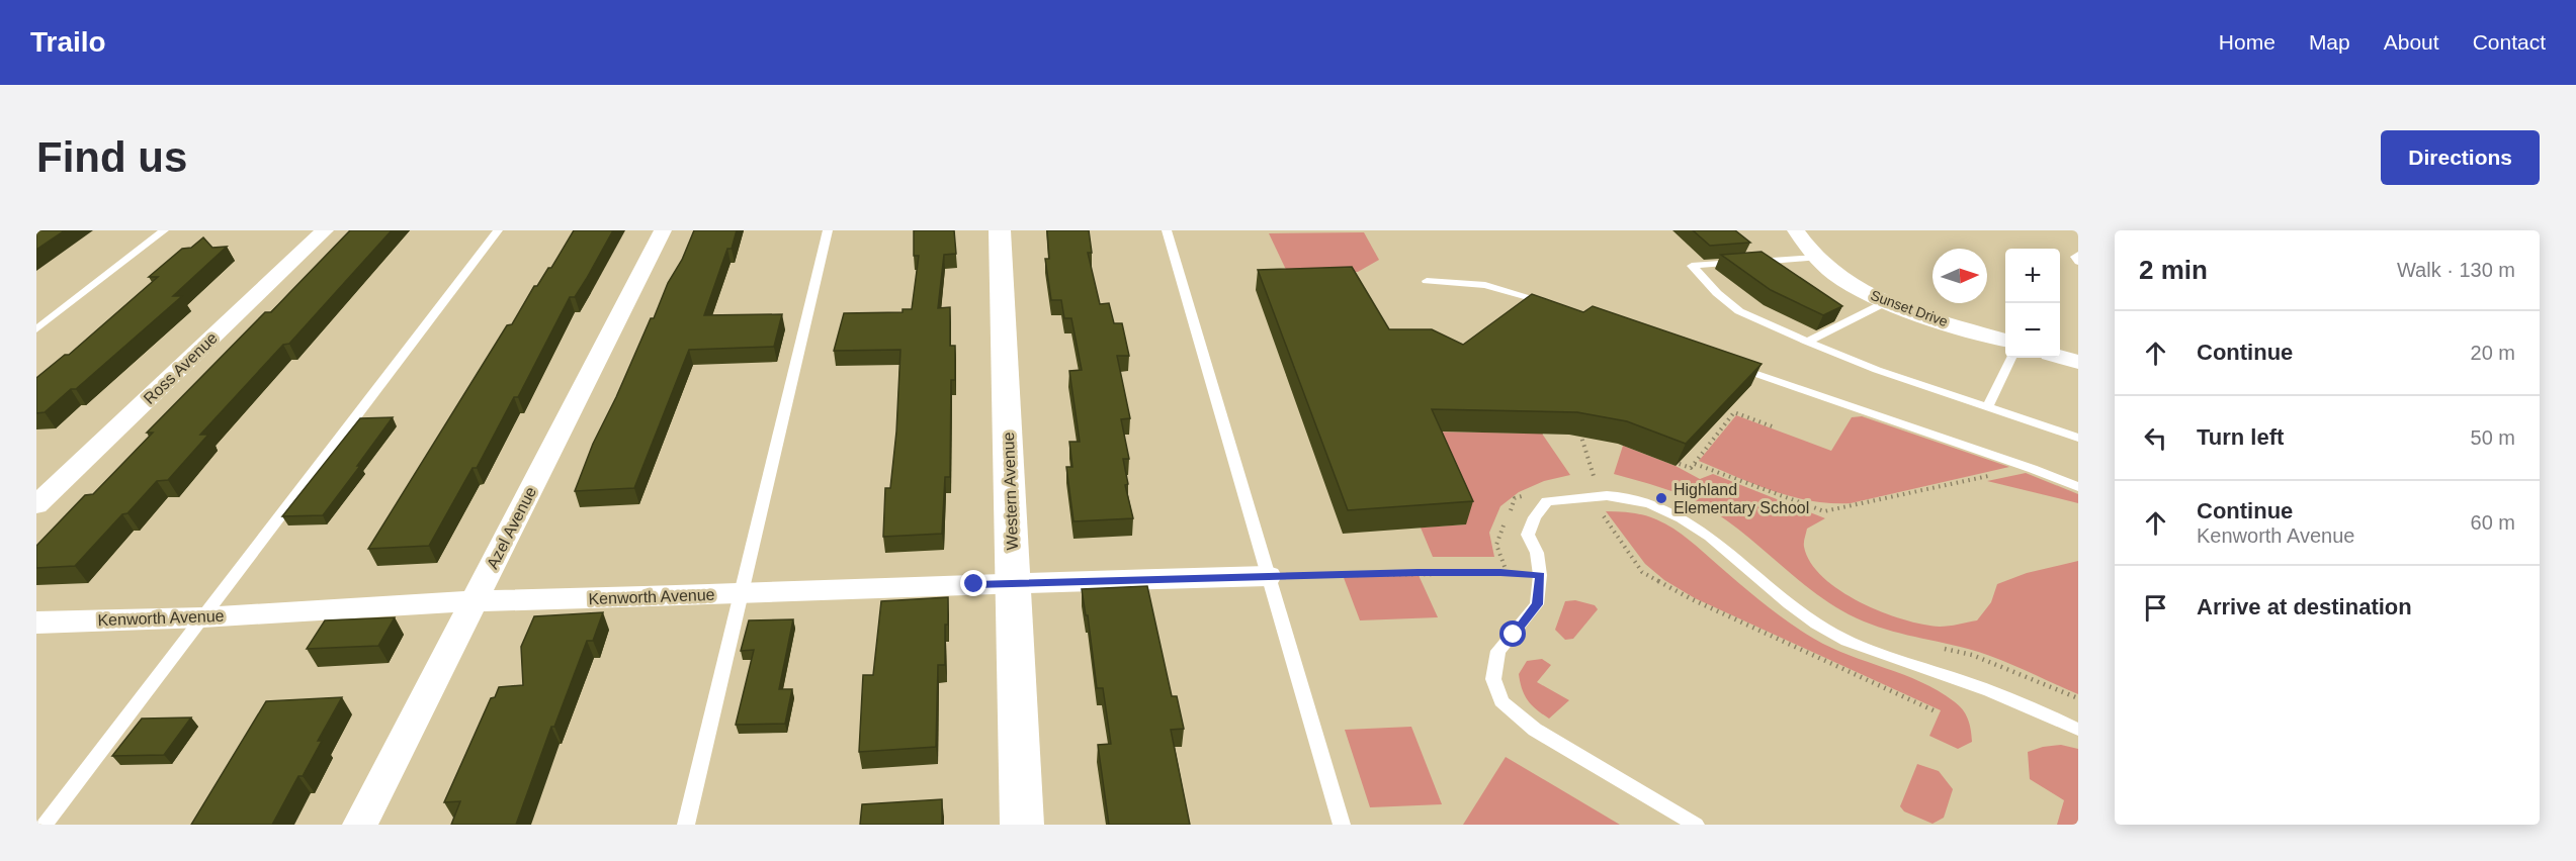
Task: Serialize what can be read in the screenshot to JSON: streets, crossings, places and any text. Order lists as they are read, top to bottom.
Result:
{
  "streets": {
    "street": [
      "Sunset Drive",
      "Ross Avenue",
      "Western Avenue",
      "Azel Avenue",
      "Kenworth Avenue"
    ]
  },
  "crossings": [
    ["Western Avenue", "Kenworth Avenue"],
    ["Azel Avenue", "Kenworth Avenue"]
  ],
  "places": ["Highland Elementary School"],
  "north": "right",
  "page": {
    "header": "Trailo",
    "nav": [
      "Home",
      "Map",
      "About",
      "Contact"
    ],
    "buttons": "Directions",
    "title": "Find us",
    "heading": ["2 min", "Walk · 130 m"],
    "map_buttons": ["+", "−"],
    "list": [
      ["Continue", "20 m"],
      ["Turn left", "50 m"],
      ["Continue", "Kenworth Avenue", "60 m"],
      "Arrive at destination"
    ]
  }
}
